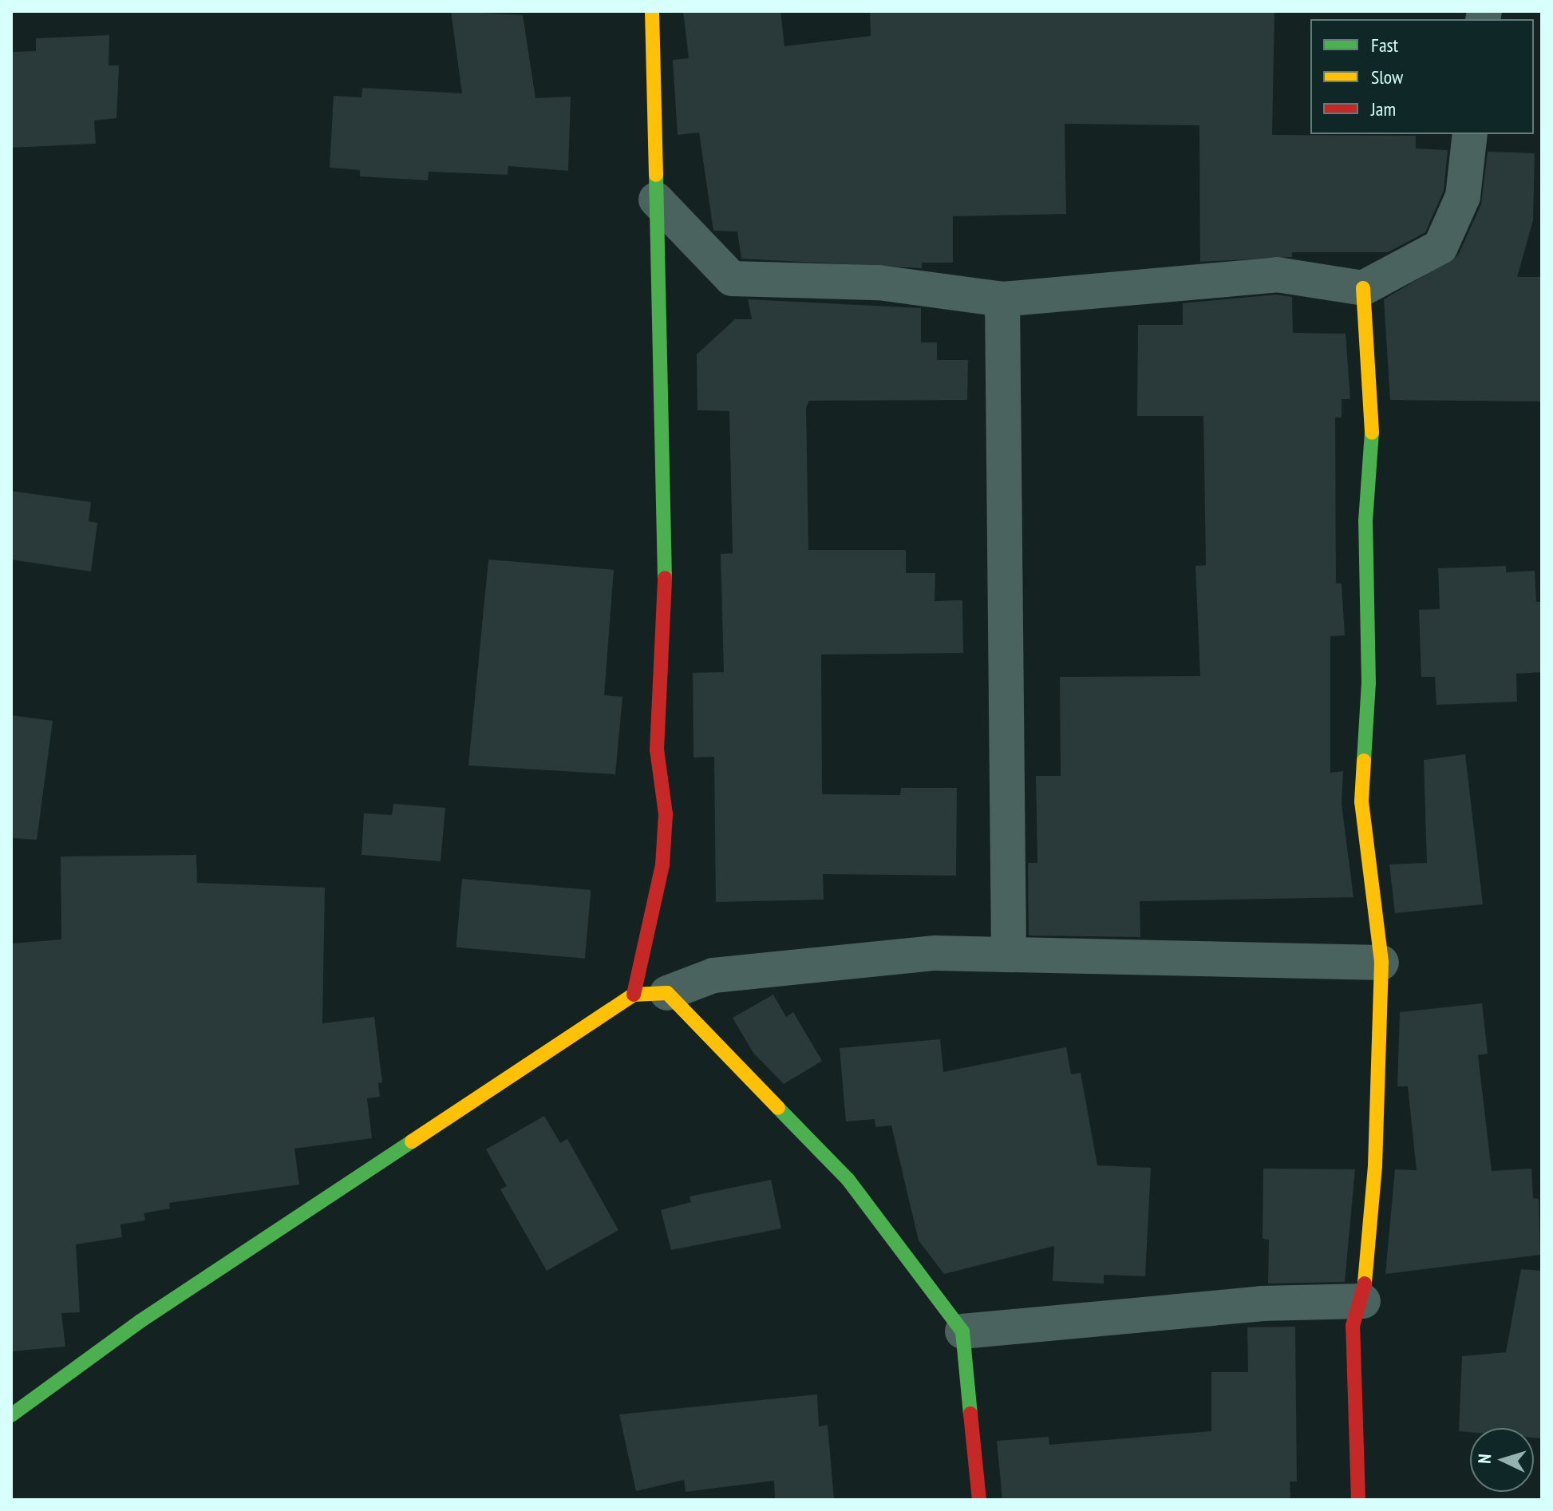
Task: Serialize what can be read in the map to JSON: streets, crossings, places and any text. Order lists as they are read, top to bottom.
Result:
{
  "legend": ["Fast", "Slow", "Jam"],
  "north": "left"
}
